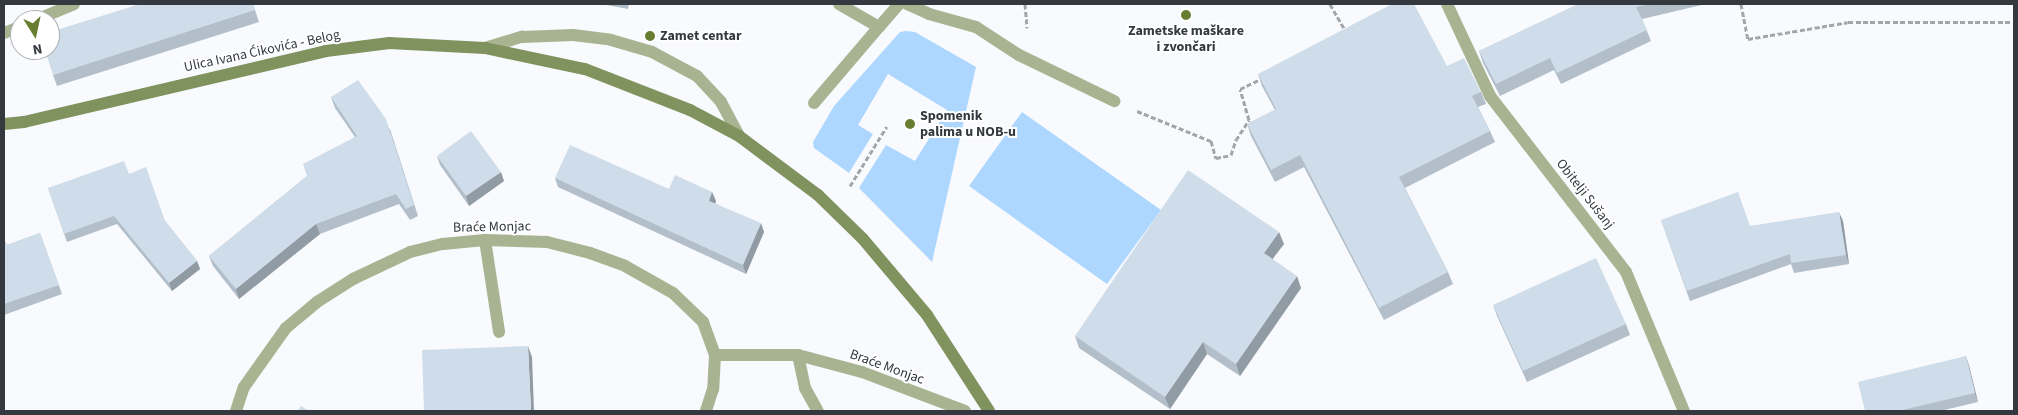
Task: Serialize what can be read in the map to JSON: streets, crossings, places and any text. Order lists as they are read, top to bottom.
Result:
{
  "streets": {
    "main road": ["Ulica Ivana Ćikovića - Belog"],
    "street": ["Obitelji Sušanj", "Braće Monjac"]
  },
  "places": ["Zametske maškare i zvončari", "Zamet centar", "Spomenik palima u NOB-u"],
  "north": "bottom"
}
